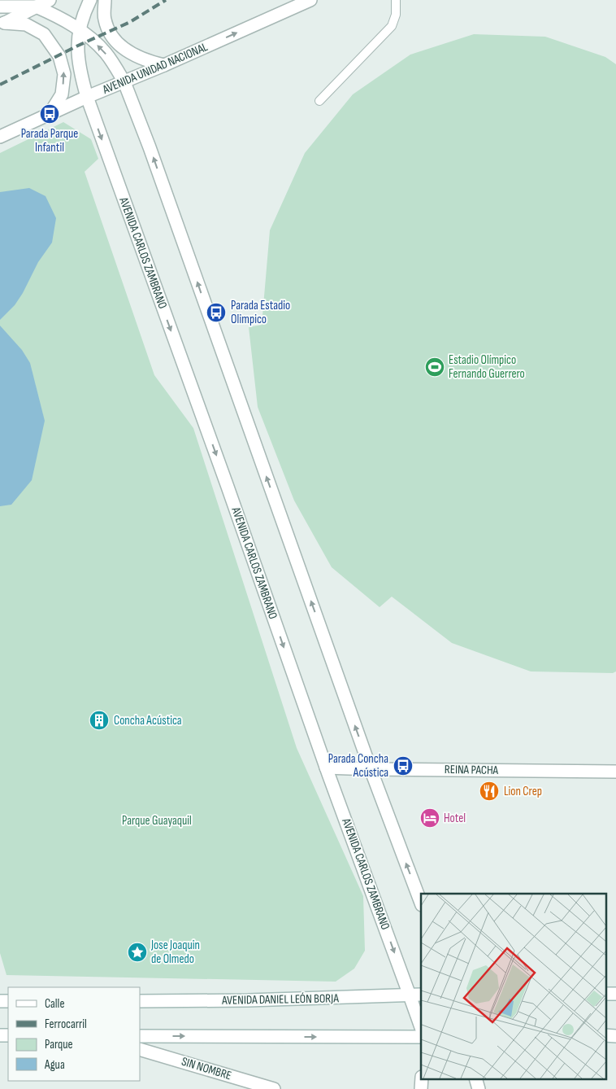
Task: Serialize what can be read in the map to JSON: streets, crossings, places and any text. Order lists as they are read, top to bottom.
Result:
{
  "streets": {
    "street": [
      "AVENIDA UNIDAD NACIONAL",
      "AVENIDA CARLOS ZAMBRANO",
      "REINA PACHA",
      "AVENIDA DANIEL LEÓN BORJA",
      "SIN NOMBRE"
    ]
  },
  "crossings": [
    ["AVENIDA UNIDAD NACIONAL", "AVENIDA CARLOS ZAMBRANO"],
    ["AVENIDA CARLOS ZAMBRANO", "REINA PACHA"],
    ["AVENIDA CARLOS ZAMBRANO", "AVENIDA DANIEL LEÓN BORJA"]
  ],
  "one_way": ["AVENIDA UNIDAD NACIONAL"],
  "parks": ["Parque Guayaquil"],
  "places": {
    "bus stop": ["Parada Parque Infantil", "Parada Estadio Olimpico", "Parada Concha Acústica"],
    "sports": ["Estadio Olímpico Fernando Guerrero"],
    "building": ["Concha Acústica"],
    "restaurant": ["Lion Crep"],
    "hotel": ["Hotel"],
    "place": ["Jose Joaquin de Olmedo"]
  },
  "legend": [
    "Calle",
    "Ferrocarril",
    "Parque",
    "Agua"
  ]
}
